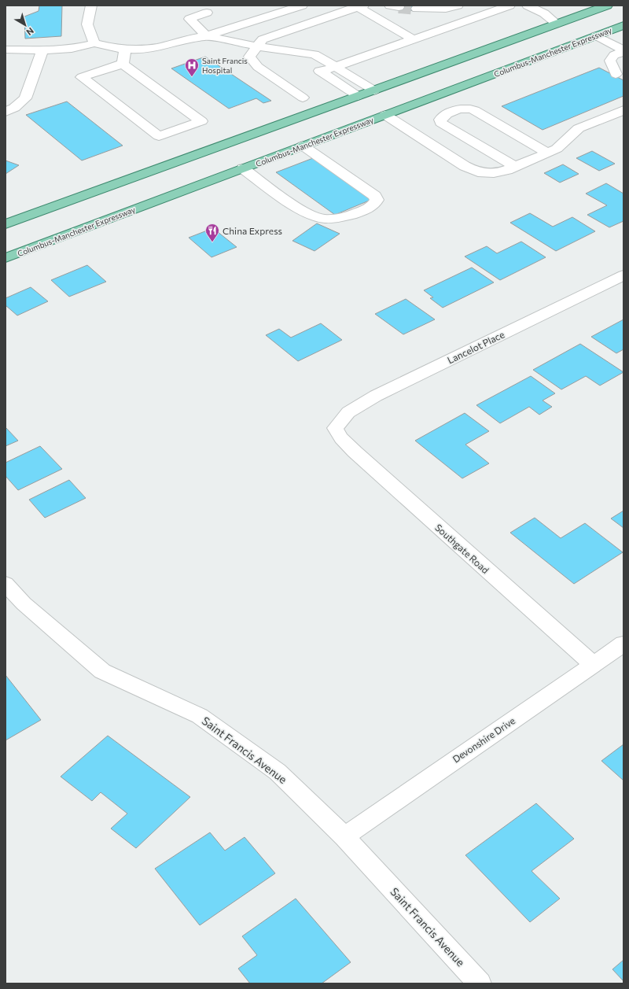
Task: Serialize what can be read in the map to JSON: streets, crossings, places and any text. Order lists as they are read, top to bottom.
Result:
{
  "streets": {
    "main road": ["Columbus-Manchester Expressway"],
    "street": [
      "Lancelot Place",
      "Southgate Road",
      "Devonshire Drive",
      "Saint Francis Avenue"
    ]
  },
  "crossings": [
    ["Lancelot Place", "Southgate Road"],
    ["Southgate Road", "Devonshire Drive"],
    ["Devonshire Drive", "Saint Francis Avenue"]
  ],
  "places": {
    "hospital": ["Saint Francis Hospital"],
    "restaurant": ["China Express"]
  },
  "north": "bottom right"
}
